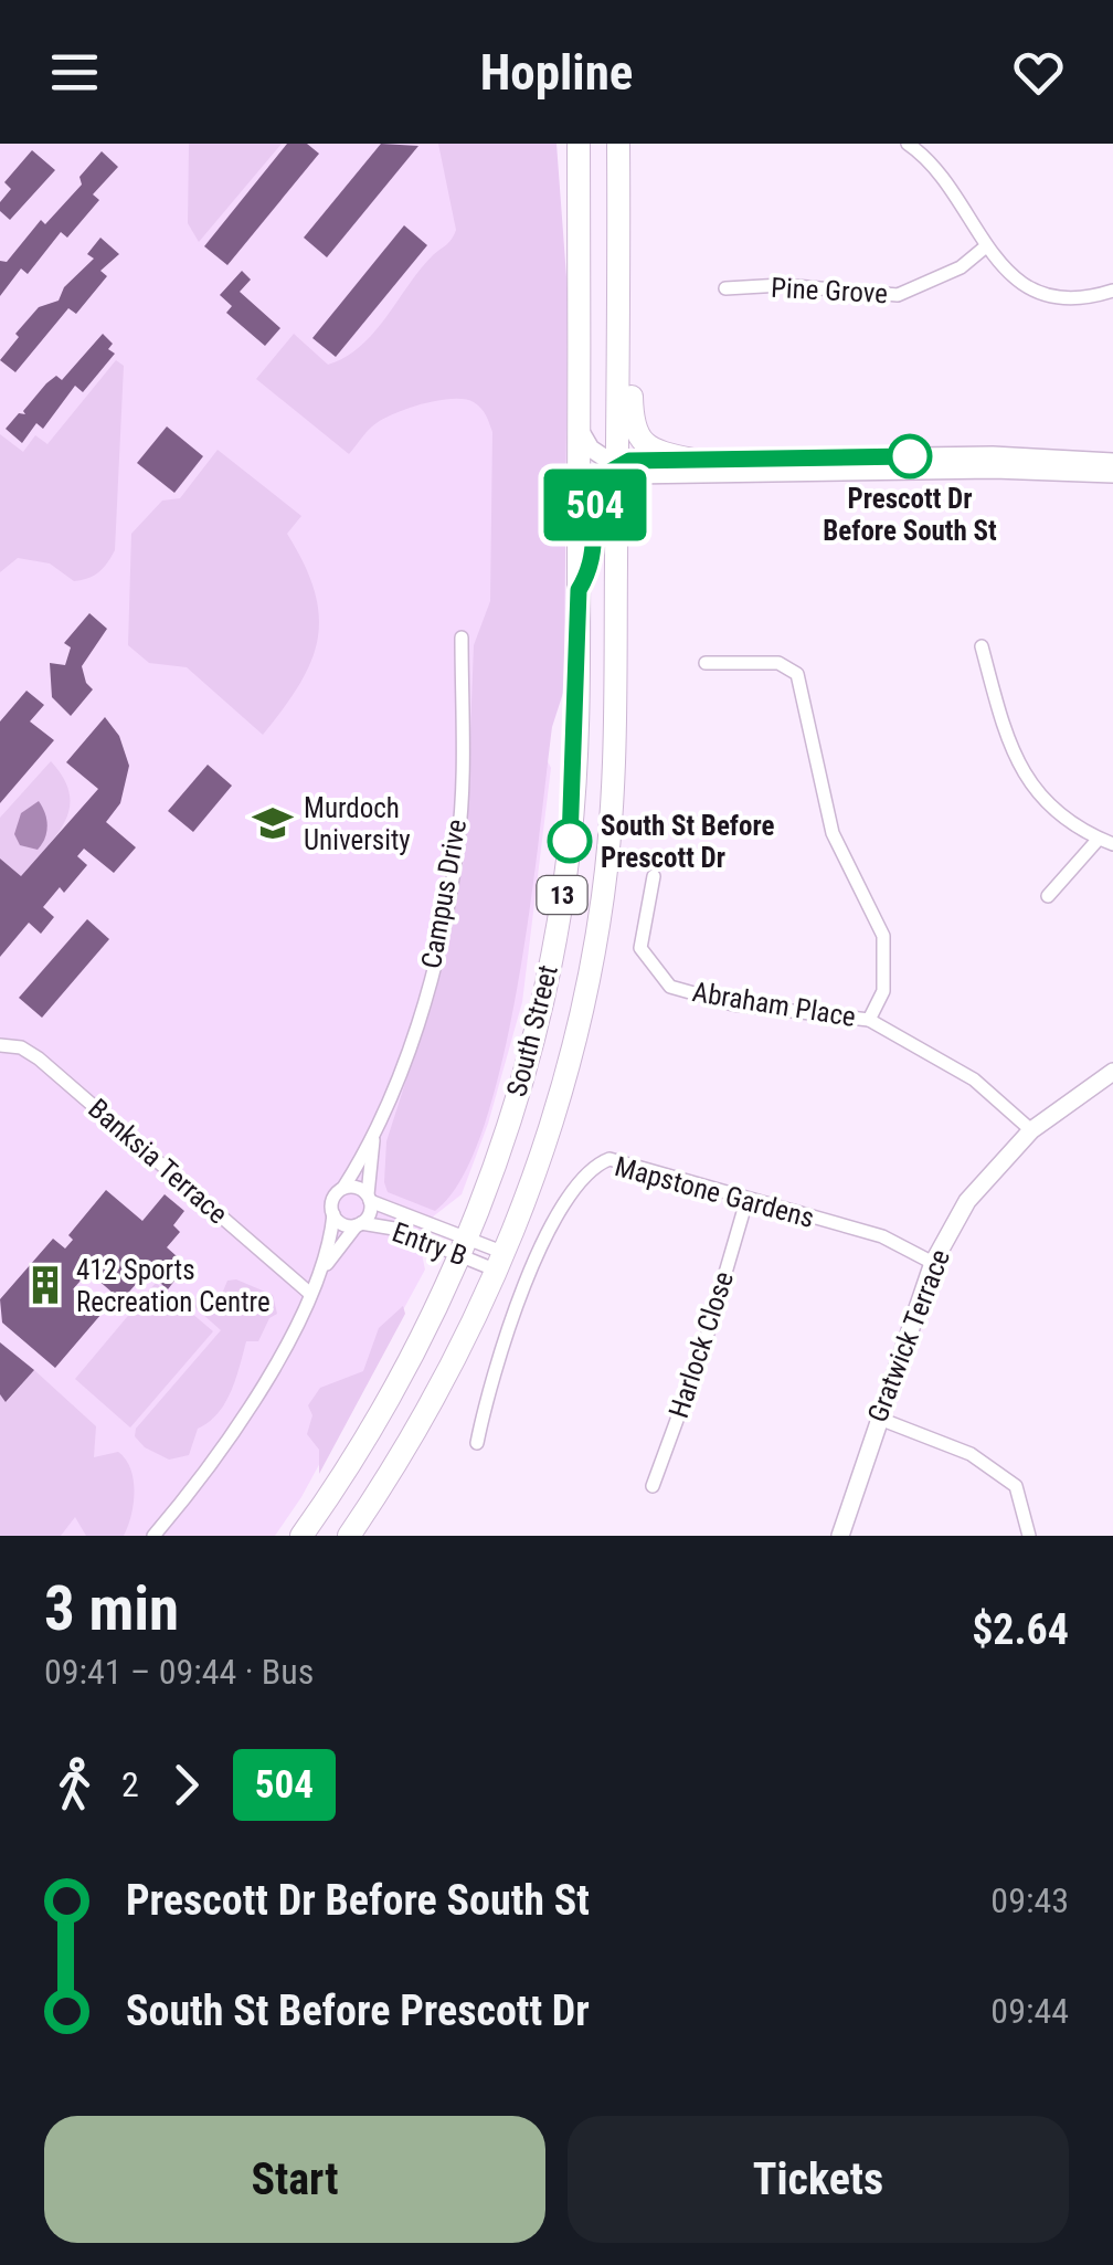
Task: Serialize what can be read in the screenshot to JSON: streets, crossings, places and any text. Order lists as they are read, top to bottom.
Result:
{
  "streets": {
    "highway": ["13", "South Street"],
    "street": [
      "Pine Grove",
      "Campus Drive",
      "Abraham Place",
      "Banksia Terrace",
      "Mapstone Gardens",
      "Entry B",
      "Gratwick Terrace",
      "Harlock Close"
    ]
  },
  "crossings": [
    ["Campus Drive", "Banksia Terrace"],
    ["Campus Drive", "Entry B"],
    ["Abraham Place", "Gratwick Terrace"],
    ["South Street", "Entry B"],
    ["Mapstone Gardens", "Gratwick Terrace"],
    ["Mapstone Gardens", "Harlock Close"]
  ],
  "places": {
    "other": ["Prescott Dr Before South St", "South St Before Prescott Dr"],
    "school or university": ["Murdoch University"],
    "building": ["412 Sports Recreation Centre"]
  },
  "lines": ["bus line 504"],
  "page": {
    "header": "Hopline",
    "on_map": "504",
    "heading": ["3 min", "09:41 – 09:44 · Bus", "$2.64"],
    "legs": ["2", "504"],
    "list": [
      {
        "name": "Prescott Dr Before South St",
        "value": "09:43"
      },
      {
        "name": "South St Before Prescott Dr",
        "value": "09:44"
      }
    ],
    "buttons": ["Start", "Tickets"]
  }
}
